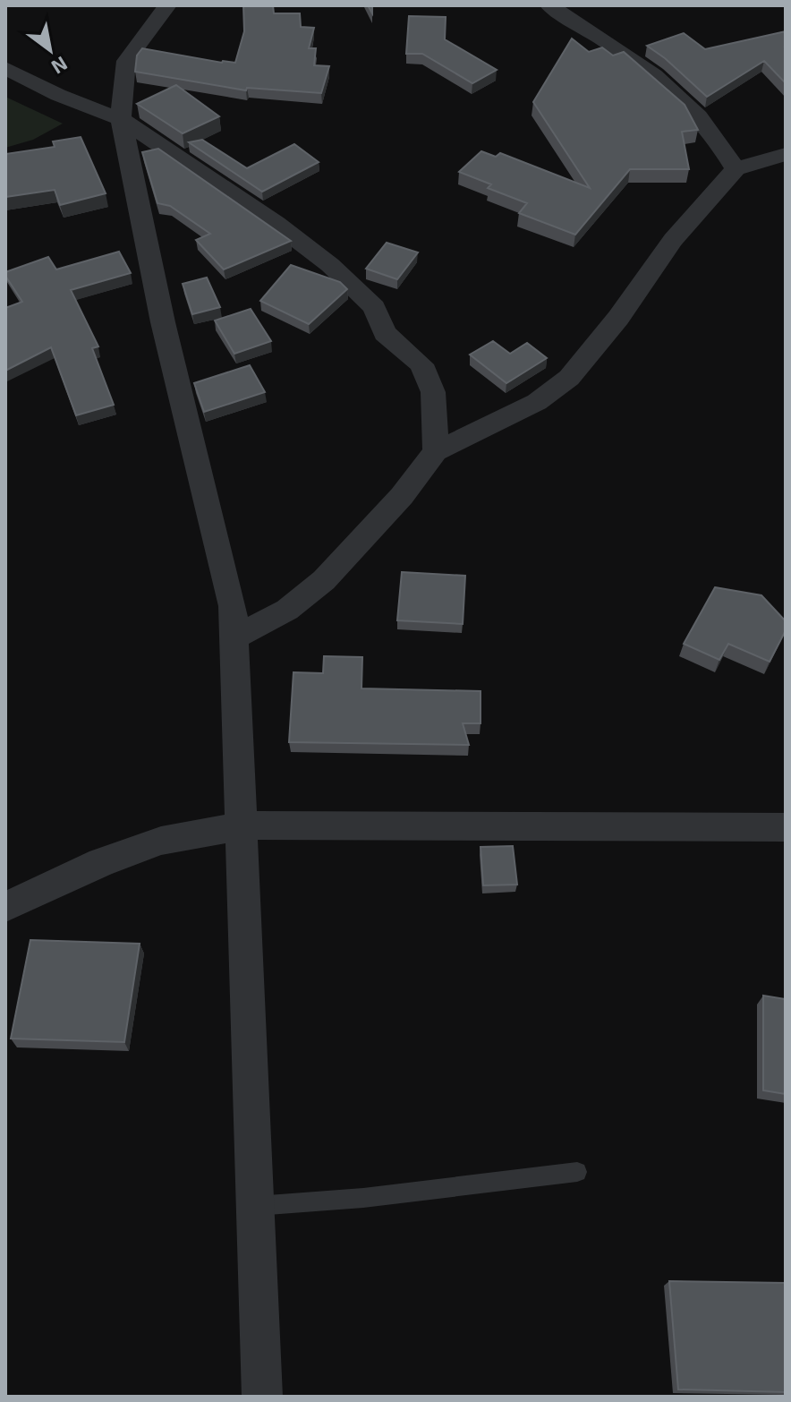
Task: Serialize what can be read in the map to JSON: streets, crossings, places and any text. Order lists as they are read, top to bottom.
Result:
{
  "north": "bottom right"
}
